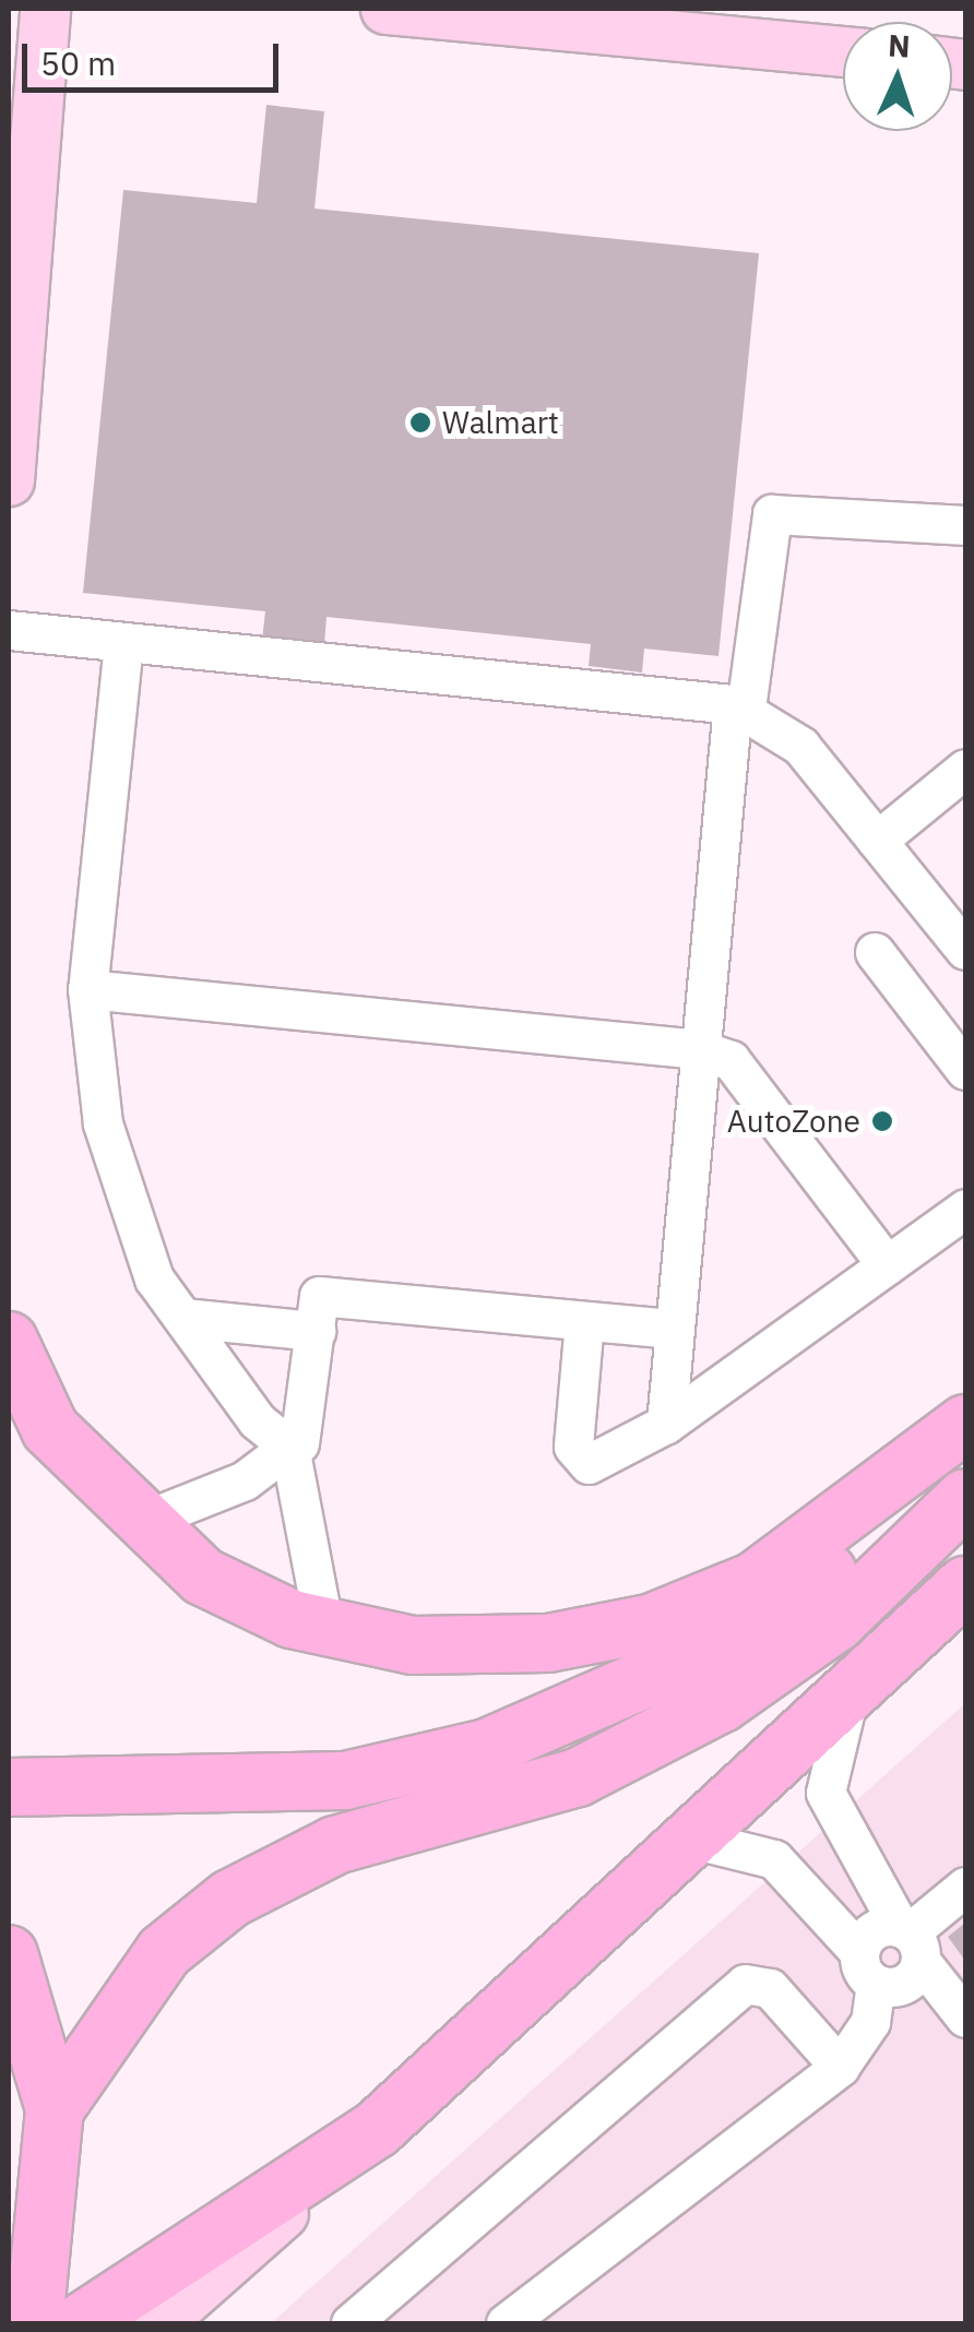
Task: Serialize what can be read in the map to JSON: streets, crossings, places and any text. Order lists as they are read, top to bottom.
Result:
{
  "places": ["Walmart", "AutoZone"],
  "scale_bar": "50 m",
  "north": "top"
}
